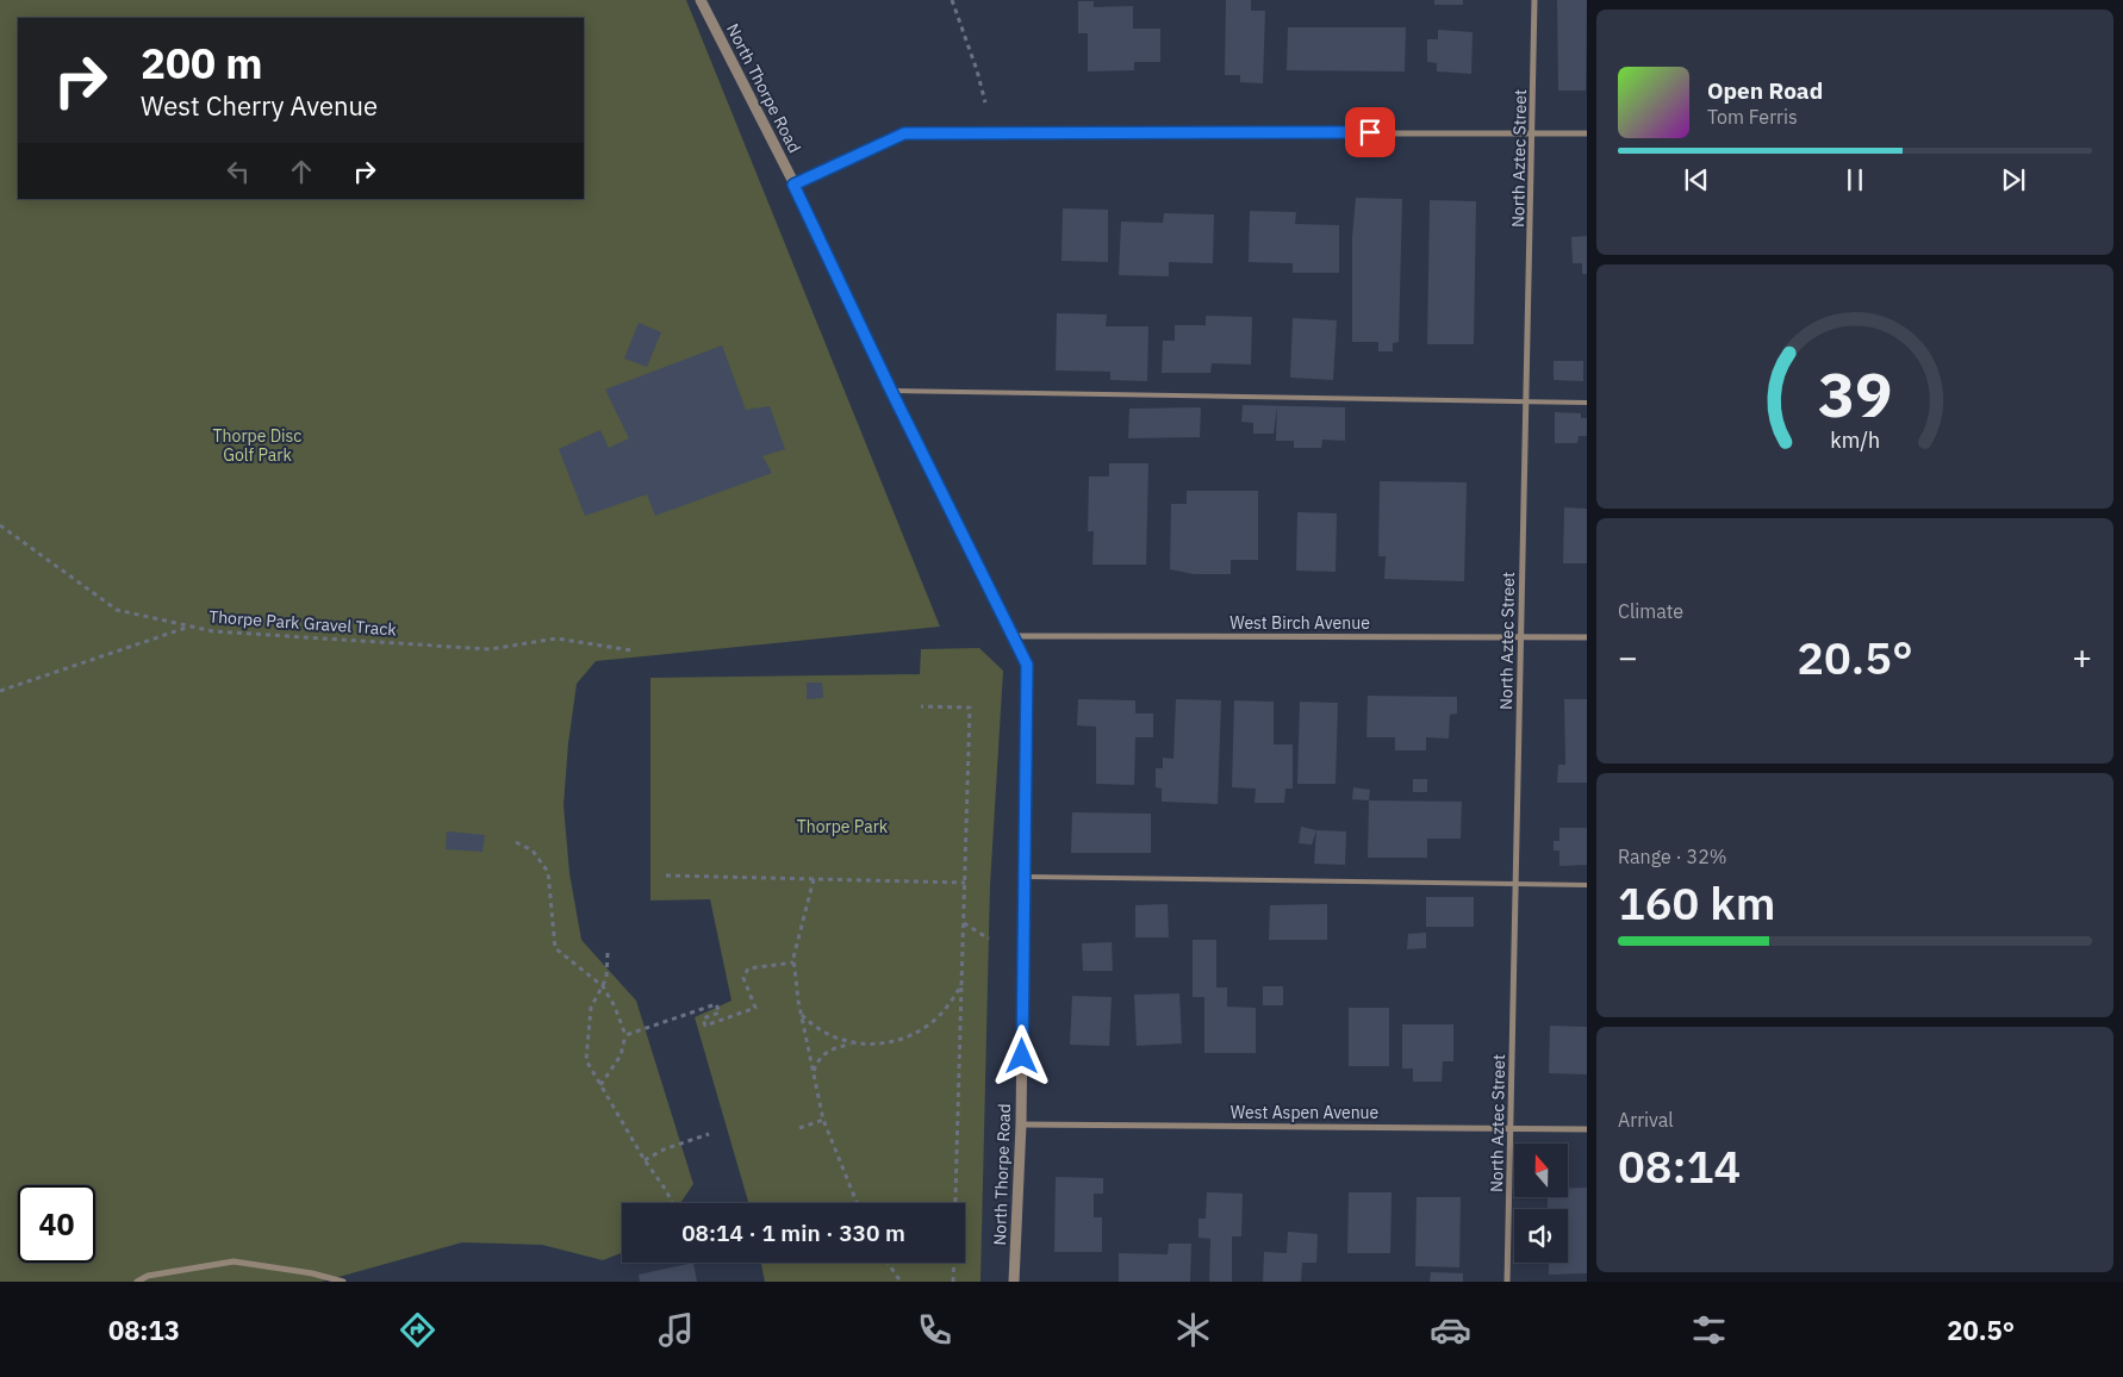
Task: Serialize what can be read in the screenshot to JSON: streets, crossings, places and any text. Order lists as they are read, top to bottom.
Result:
{
  "streets": {
    "street": [
      "North Thorpe Road",
      "North Aztec Street",
      "West Birch Avenue",
      "West Aspen Avenue"
    ],
    "path": ["Thorpe Park Gravel Track"]
  },
  "crossings": [
    ["North Thorpe Road", "West Birch Avenue"],
    ["North Thorpe Road", "West Aspen Avenue"],
    ["North Aztec Street", "West Birch Avenue"],
    ["North Aztec Street", "West Aspen Avenue"]
  ],
  "parks": ["Thorpe Disc Golf Park", "Thorpe Park"],
  "north": "top",
  "page": {
    "turn": ["200 m", "West Cherry Avenue"],
    "song": ["Open Road", "Tom Ferris"],
    "tile": [
      "Climate",
      ["Range · 32%", "160 km"],
      ["Arrival", "08:14"]
    ],
    "heat": ["−", "20.5°", "+"],
    "limit": "40",
    "trip": "08:14 · 1 min · 330 m",
    "tabs": ["08:13", "20.5°"],
    "gauge": ["39", "km/h"]
  }
}
